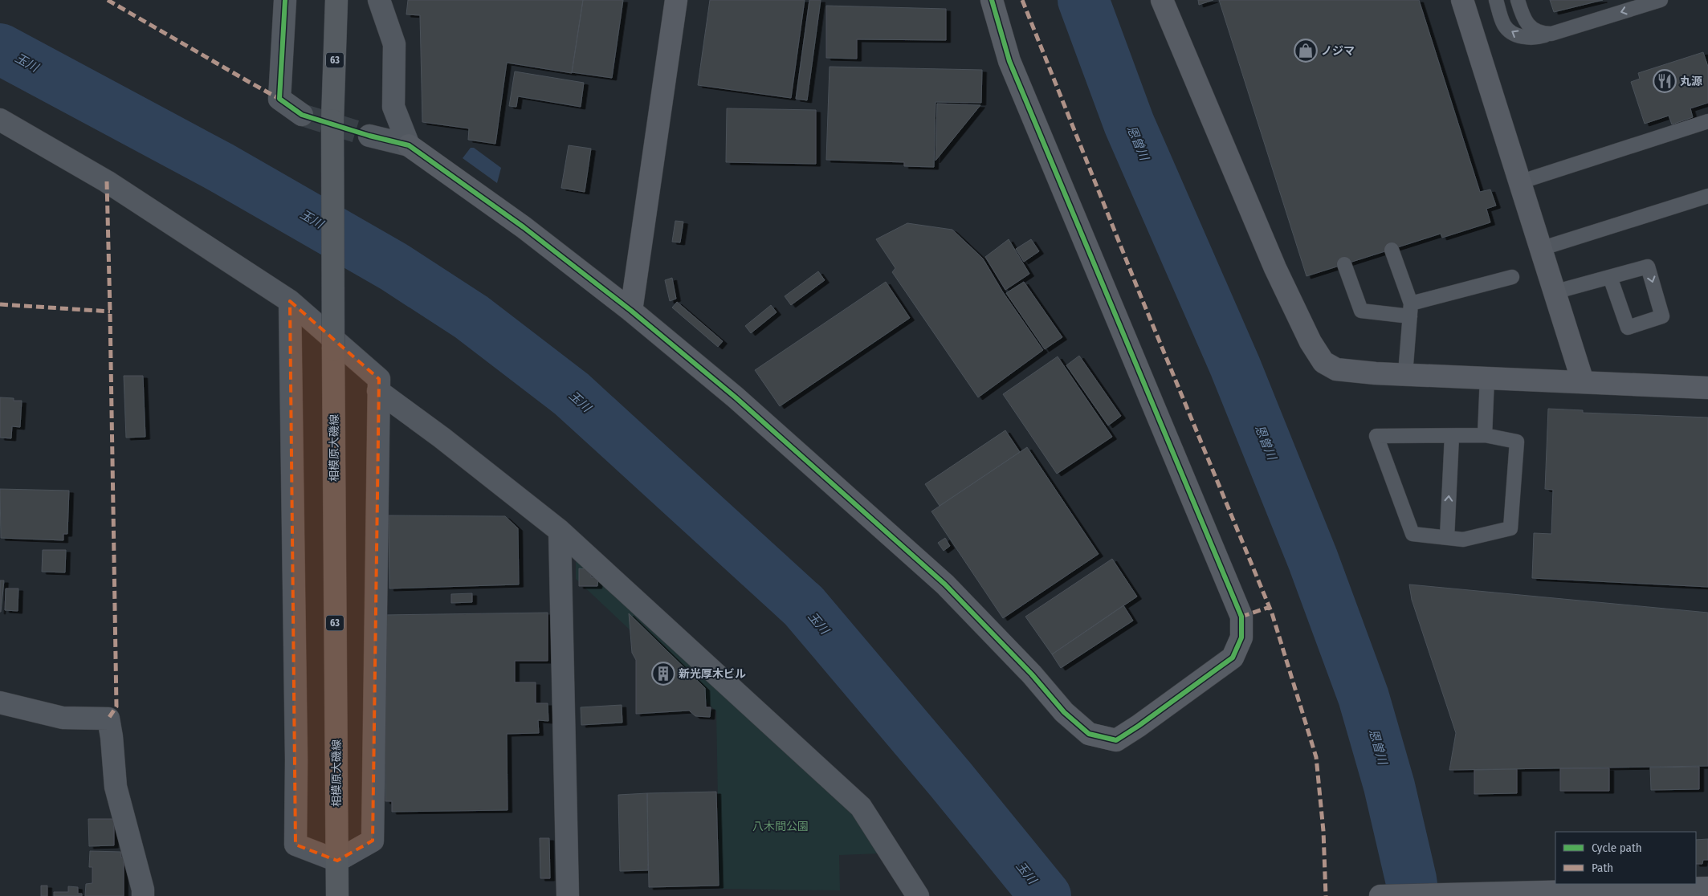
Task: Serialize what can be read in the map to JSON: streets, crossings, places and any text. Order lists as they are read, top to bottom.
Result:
{
  "streets": {
    "main road": ["63", "相模原大磯線"]
  },
  "water": ["玉川", "恩曽川"],
  "parks": ["八木間公園"],
  "places": {
    "shop": ["ノジマ"],
    "restaurant": ["丸源"],
    "building": ["新光厚木ビル"]
  },
  "legend": ["Cycle path", "Path"]
}
